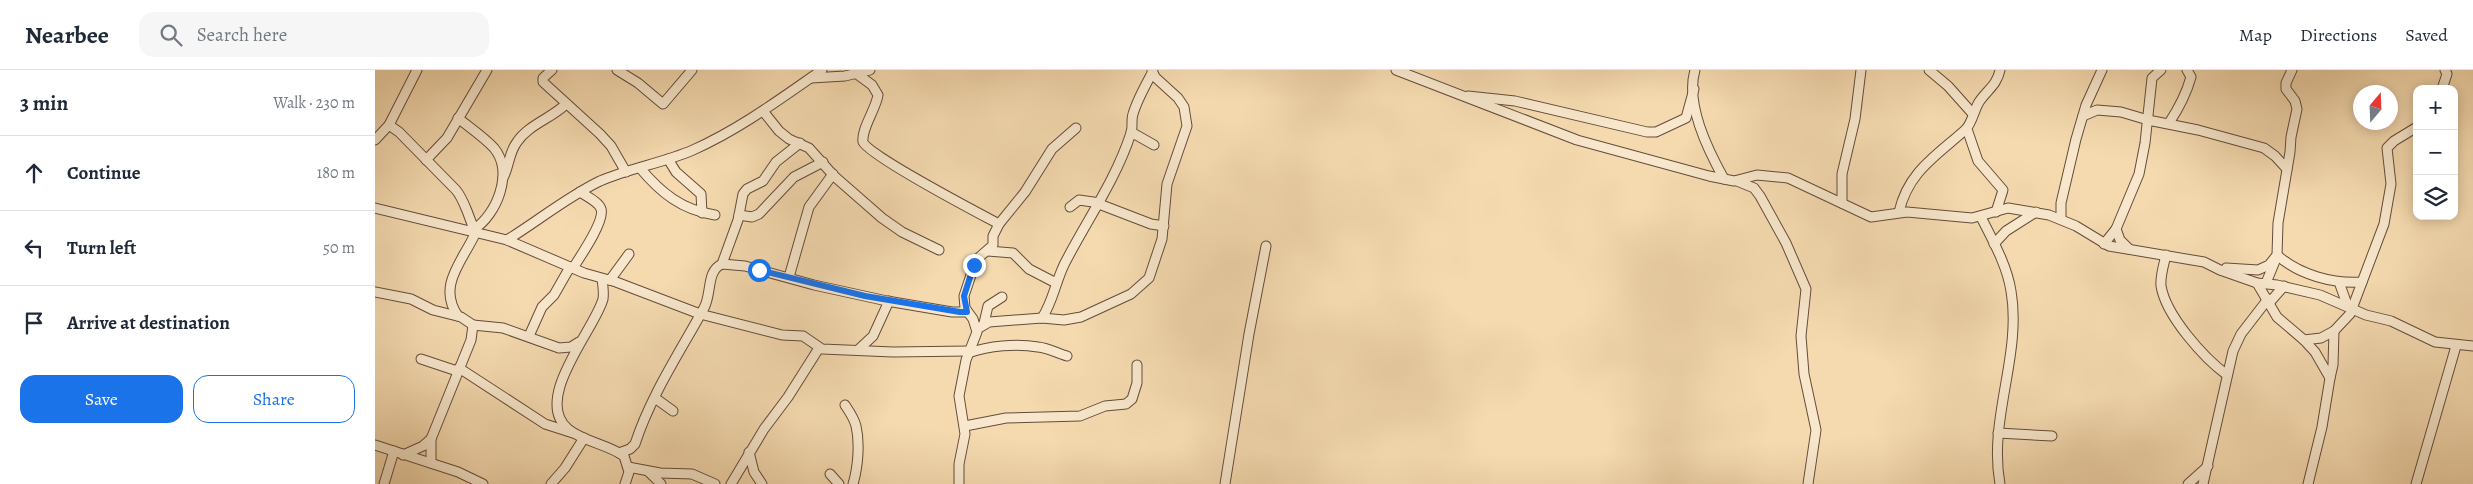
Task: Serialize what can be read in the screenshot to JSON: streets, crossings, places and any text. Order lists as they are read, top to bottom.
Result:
{
  "north": "top",
  "page": {
    "header": "Nearbee",
    "search": "Search here",
    "nav": ["Map", "Directions", "Saved"],
    "heading": ["3 min", "Walk · 230 m"],
    "map_buttons": ["+", "−"],
    "list": [
      ["Continue", "180 m"],
      ["Turn left", "50 m"],
      "Arrive at destination"
    ],
    "buttons": ["Save", "Share"]
  }
}
